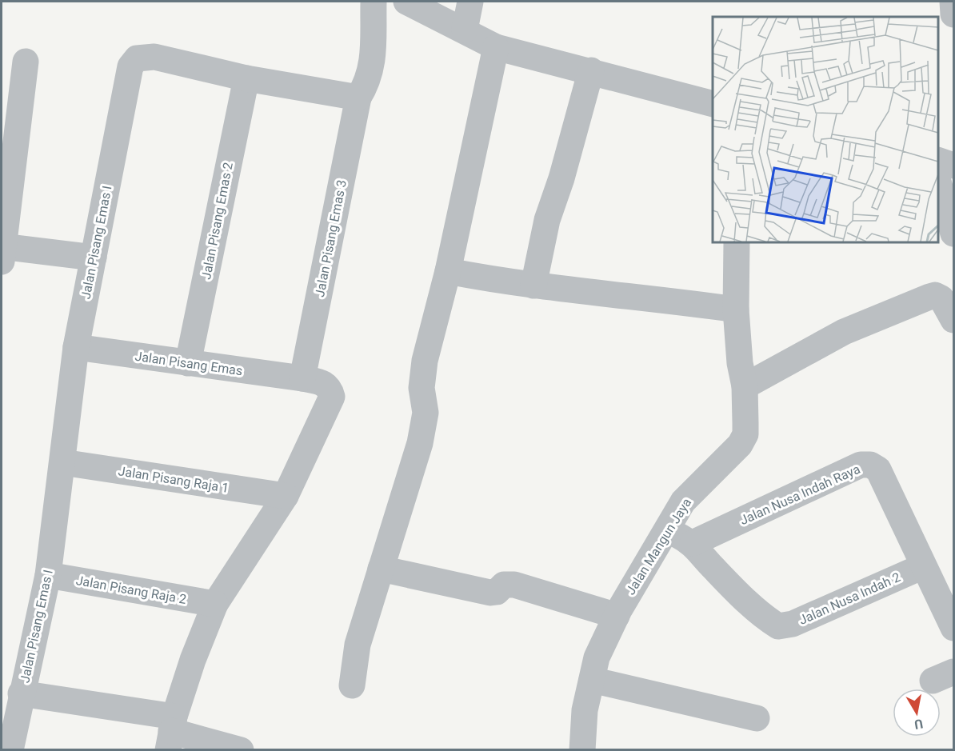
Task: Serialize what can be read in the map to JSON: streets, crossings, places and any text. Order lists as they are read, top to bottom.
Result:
{
  "streets": {
    "street": [
      "Jalan Pisang Emas 2",
      "Jalan Pisang Emas 3",
      "Jalan Pisang Emas I",
      "Jalan Pisang Emas",
      "Jalan Pisang Raja 1",
      "Jalan Nusa Indah Raya",
      "Jalan Mangun Jaya",
      "Jalan Pisang Raja 2",
      "Jalan Nusa Indah 2"
    ]
  },
  "crossings": [
    ["Jalan Pisang Emas 2", "Jalan Pisang Emas I"],
    ["Jalan Pisang Emas 2", "Jalan Pisang Emas"],
    ["Jalan Pisang Emas 3", "Jalan Pisang Emas I"],
    ["Jalan Pisang Emas 3", "Jalan Pisang Emas"],
    ["Jalan Pisang Emas I", "Jalan Pisang Emas"],
    ["Jalan Pisang Emas I", "Jalan Pisang Raja 1"],
    ["Jalan Pisang Emas I", "Jalan Pisang Raja 2"],
    ["Jalan Pisang Emas", "Jalan Pisang Raja 1"],
    ["Jalan Nusa Indah Raya", "Jalan Nusa Indah 2"]
  ],
  "north": "bottom"
}
